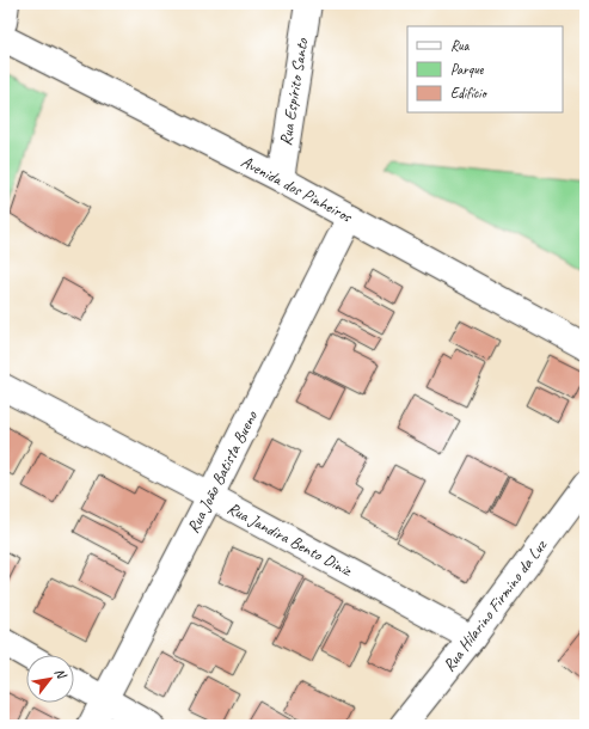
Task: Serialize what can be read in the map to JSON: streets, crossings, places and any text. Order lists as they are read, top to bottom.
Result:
{
  "streets": {
    "street": [
      "Rua Espírito Santo",
      "Avenida dos Pinheiros",
      "Rua João Batista Bueno",
      "Rua Jandira Bento Diniz",
      "Rua Hilarino Firmino da Luz"
    ]
  },
  "crossings": [
    ["Rua Espírito Santo", "Avenida dos Pinheiros"],
    ["Avenida dos Pinheiros", "Rua João Batista Bueno"],
    ["Rua João Batista Bueno", "Rua Jandira Bento Diniz"],
    ["Rua Jandira Bento Diniz", "Rua Hilarino Firmino da Luz"]
  ],
  "legend": ["Rua", "Parque", "Edifício"],
  "north": "top right"
}
